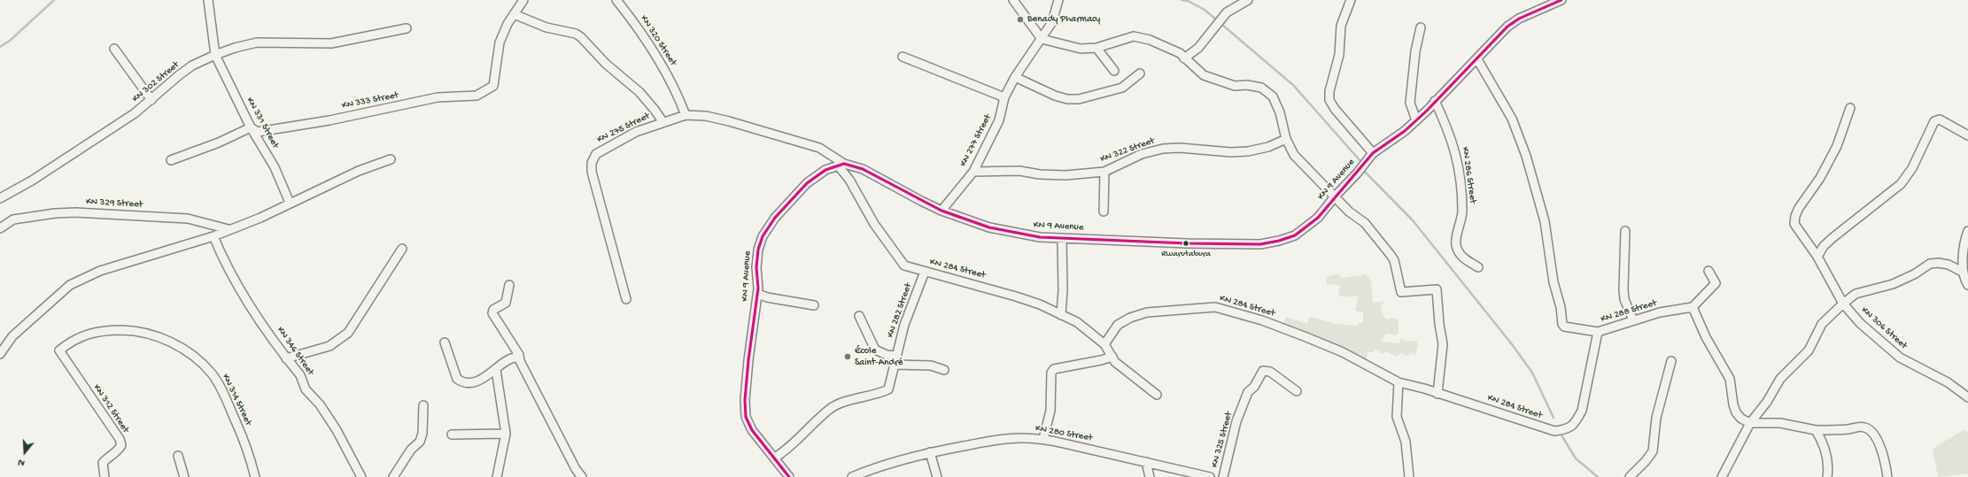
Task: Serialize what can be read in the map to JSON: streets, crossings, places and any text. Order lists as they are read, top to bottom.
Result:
{
  "streets": {
    "street": [
      "KN 320 Street",
      "KN 302 Street",
      "KN 333 Street",
      "KN 331 Street",
      "KN 275 Street",
      "KN 277 Street",
      "KN 322 Street",
      "KN 286 Street",
      "KN 9 Avenue",
      "KN 329 Street",
      "KN 284 Street",
      "KN 282 Street",
      "KN 288 Street",
      "KN 306 Street",
      "KN 346 Street",
      "KN 314 Street",
      "KN 312 Street",
      "KN 280 Street",
      "KN 325 Street"
    ]
  },
  "crossings": [
    ["KN 320 Street", "KN 275 Street"],
    ["KN 302 Street", "KN 331 Street"],
    ["KN 333 Street", "KN 331 Street"],
    ["KN 275 Street", "KN 9 Avenue"],
    ["KN 275 Street", "KN 284 Street"],
    ["KN 277 Street", "KN 322 Street"],
    ["KN 277 Street", "KN 9 Avenue"],
    ["KN 286 Street", "KN 9 Avenue"],
    ["KN 9 Avenue", "KN 284 Street"],
    ["KN 9 Avenue", "KN 282 Street"],
    ["KN 9 Avenue", "KN 288 Street"],
    ["KN 284 Street", "KN 282 Street"],
    ["KN 284 Street", "KN 288 Street"],
    ["KN 314 Street", "KN 312 Street"]
  ],
  "places": ["Benady Pharmacy", "Rwarutabura", "École Saint-André"],
  "north": "bottom"
}
